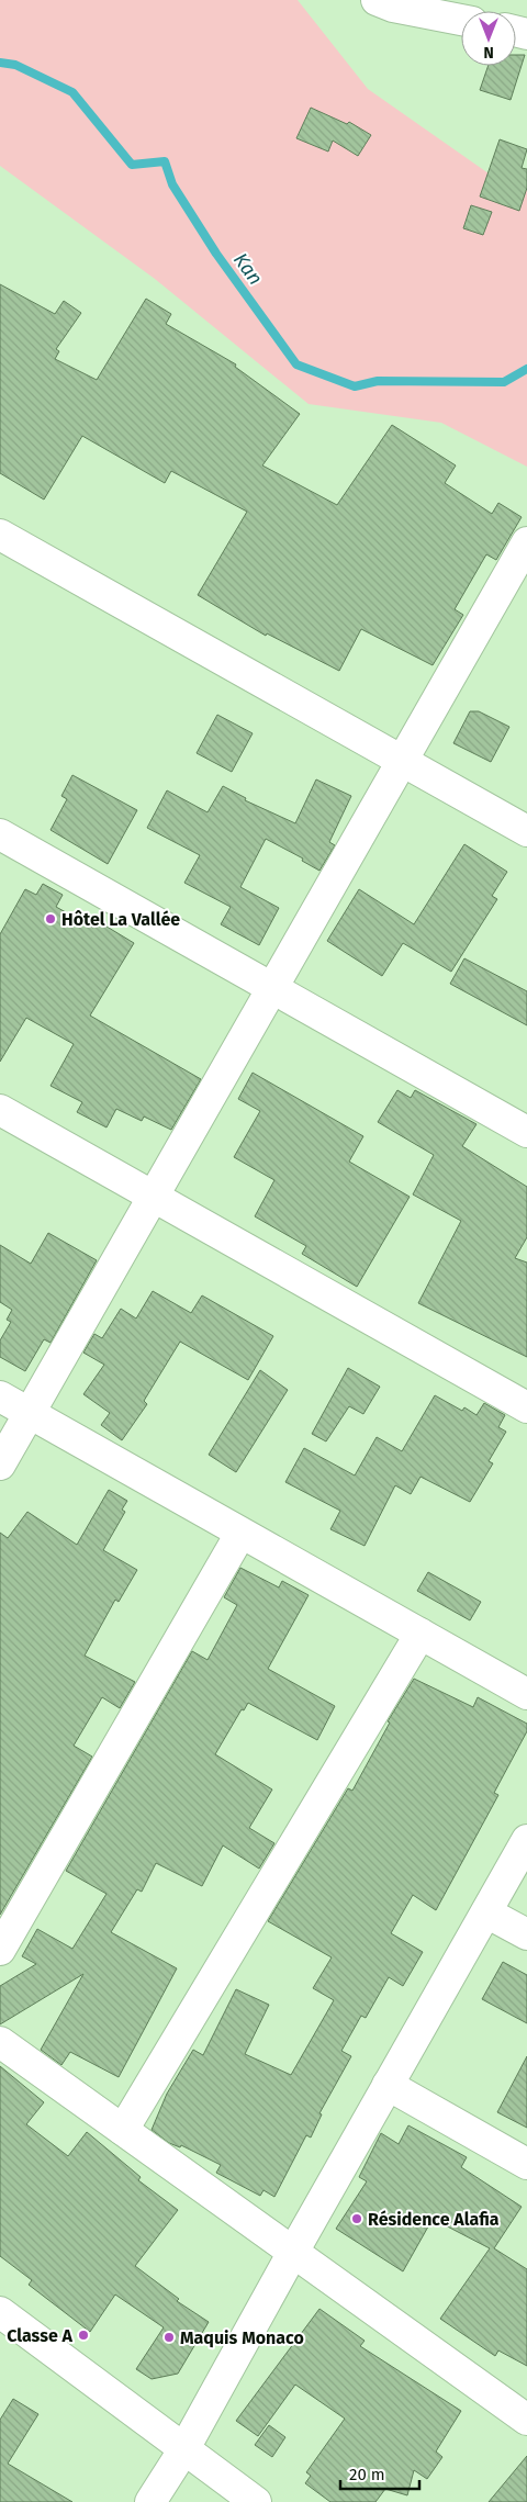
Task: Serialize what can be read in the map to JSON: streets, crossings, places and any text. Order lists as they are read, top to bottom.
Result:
{
  "water": ["Kan"],
  "places": [
    "Hôtel La Vallée",
    "Résidence Alafia",
    "Classe A",
    "Maquis Monaco"
  ],
  "scale_bar": "20 m",
  "north": "bottom"
}
